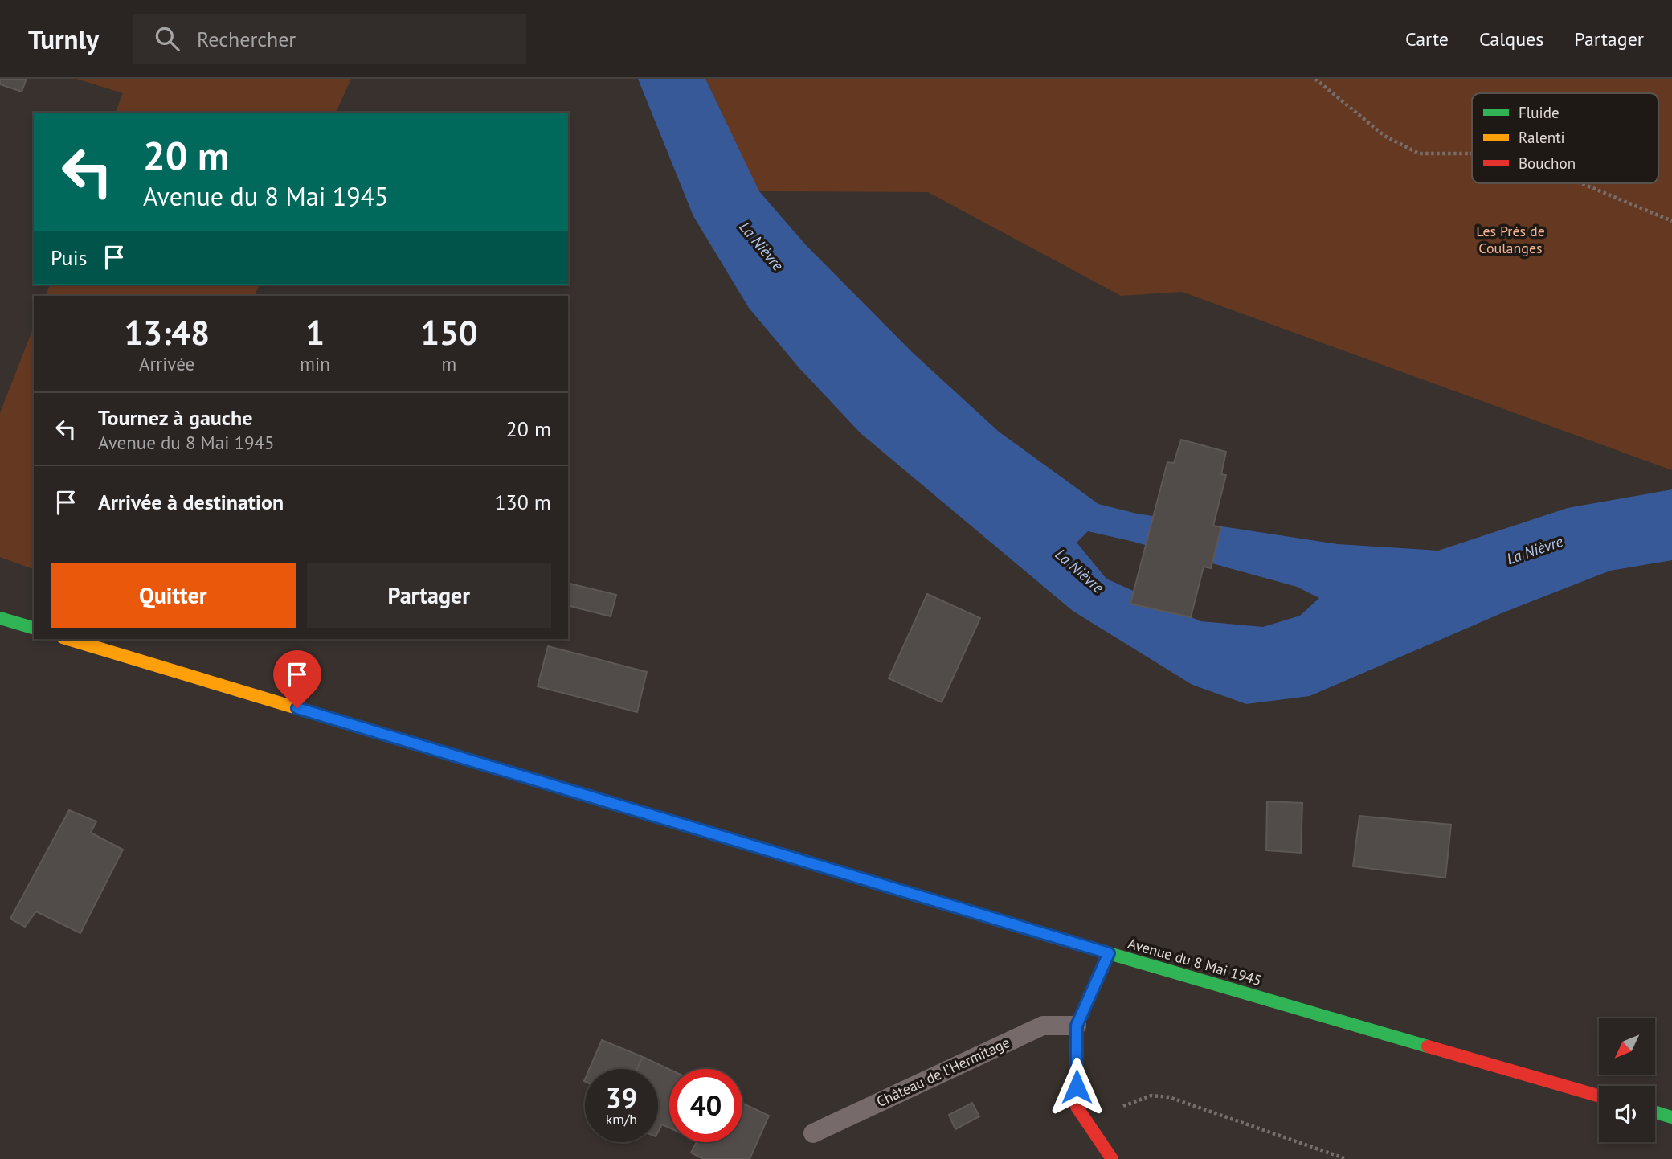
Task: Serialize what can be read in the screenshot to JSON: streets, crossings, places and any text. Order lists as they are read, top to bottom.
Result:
{
  "streets": {
    "main road": ["Avenue du 8 Mai 1945"],
    "lane": ["Château de l’Hermitage"]
  },
  "water": ["La Nièvre"],
  "parks": ["Les Prés de Coulanges"],
  "legend": ["Fluide", "Ralenti", "Bouchon"],
  "north": "bottom left",
  "page": {
    "header": "Turnly",
    "search": "Rechercher",
    "nav": ["Carte", "Calques", "Partager"],
    "turn": ["20 m", "Avenue du 8 Mai 1945"],
    "then": "Puis",
    "eta": [
      "13:48",
      "Arrivée",
      "1",
      "min",
      "150",
      "m"
    ],
    "list": [
      {
        "name": "Tournez à gauche",
        "note": "Avenue du 8 Mai 1945",
        "value": "20 m"
      },
      {
        "name": "Arrivée à destination",
        "value": "130 m"
      }
    ],
    "buttons": ["Quitter", "Partager"],
    "speed": "39 km/h",
    "limit": "40"
  }
}
